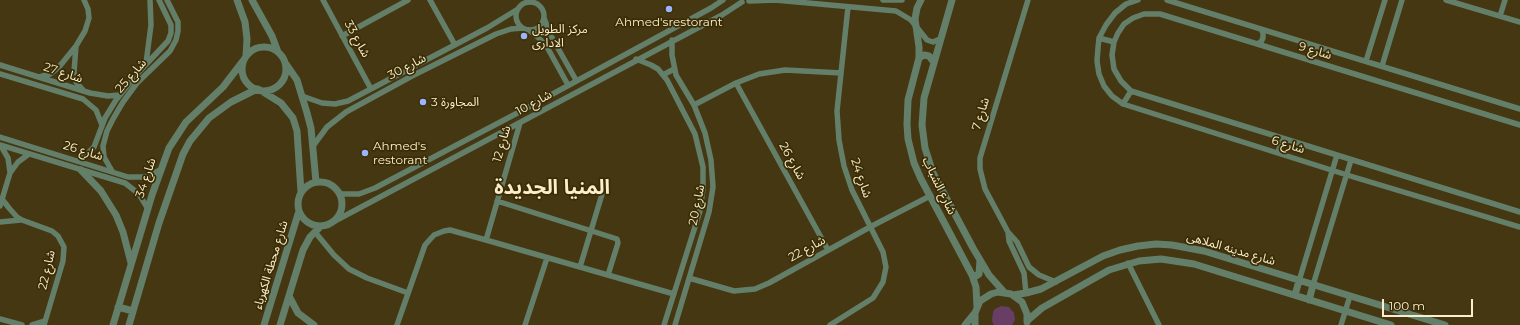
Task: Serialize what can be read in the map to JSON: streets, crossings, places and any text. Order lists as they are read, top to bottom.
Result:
{
  "streets": {
    "street": [
      "شارع 33",
      "شارع 9",
      "شارع 30",
      "شارع 27",
      "شارع 25",
      "شارع 10",
      "شارع 7",
      "شارع 12",
      "شارع 6",
      "شارع 26",
      "شارع 34",
      "شارع 24",
      "شارع الشباب",
      "شارع 20",
      "شارع 22",
      "شارع مدينه الملاهى",
      "شارع محطة الكهرباء"
    ]
  },
  "crossings": [
    ["شارع 33", "شارع 30"],
    ["شارع 27", "شارع 25"],
    ["شارع 25", "شارع 26"],
    ["شارع 10", "شارع 12"],
    ["شارع 10", "شارع 20"],
    ["شارع 10", "شارع محطة الكهرباء"],
    ["شارع 7", "شارع مدينه الملاهى"],
    ["شارع 26", "شارع 34"],
    ["شارع 26", "شارع 22"],
    ["شارع 24", "شارع 22"],
    ["شارع الشباب", "شارع 22"],
    ["شارع 20", "شارع 22"]
  ],
  "districts": ["المنيا الجديدة"],
  "places": [
    "Ahmed'srestorant",
    "مركز الطويل الادارى",
    "المجاورة 3",
    "Ahmed's restorant"
  ],
  "scale_bar": "100 m"
}
